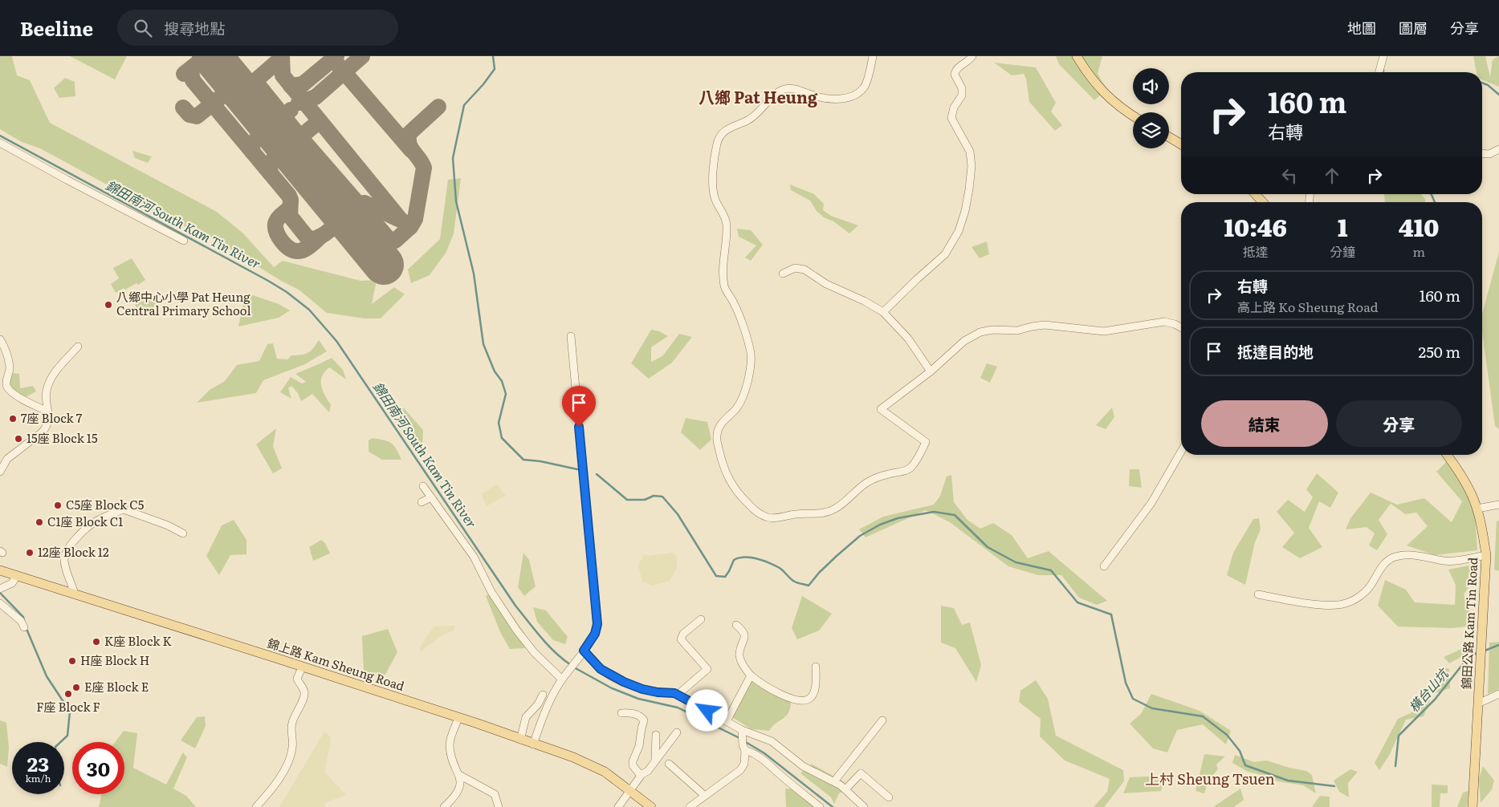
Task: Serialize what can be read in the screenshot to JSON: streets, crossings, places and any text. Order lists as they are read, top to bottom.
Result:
{
  "streets": {
    "main road": ["錦田公路 Kam Tin Road", "錦上路 Kam Sheung Road"]
  },
  "districts": ["八鄉 Pat Heung", "上村 Sheung Tsuen"],
  "water": ["錦田南河 South Kam Tin River", "橫台山坑"],
  "places": [
    "八鄉中心小學 Pat Heung Central Primary School",
    "7座 Block 7",
    "15座 Block 15",
    "C5座 Block C5",
    "C1座 Block C1",
    "12座 Block 12",
    "K座 Block K",
    "H座 Block H",
    "E座 Block E",
    "F座 Block F"
  ],
  "page": {
    "header": "Beeline",
    "search": "搜尋地點",
    "nav": ["地圖", "圖層", "分享"],
    "turn": ["160 m", "右轉"],
    "eta": [
      "10:46",
      "抵達",
      "1",
      "分鐘",
      "410",
      "m"
    ],
    "list": [
      {
        "name": "右轉",
        "note": "高上路 Ko Sheung Road",
        "value": "160 m"
      },
      {
        "name": "抵達目的地",
        "value": "250 m"
      }
    ],
    "buttons": ["結束", "分享"],
    "speed": "23 km/h",
    "limit": "30"
  }
}
